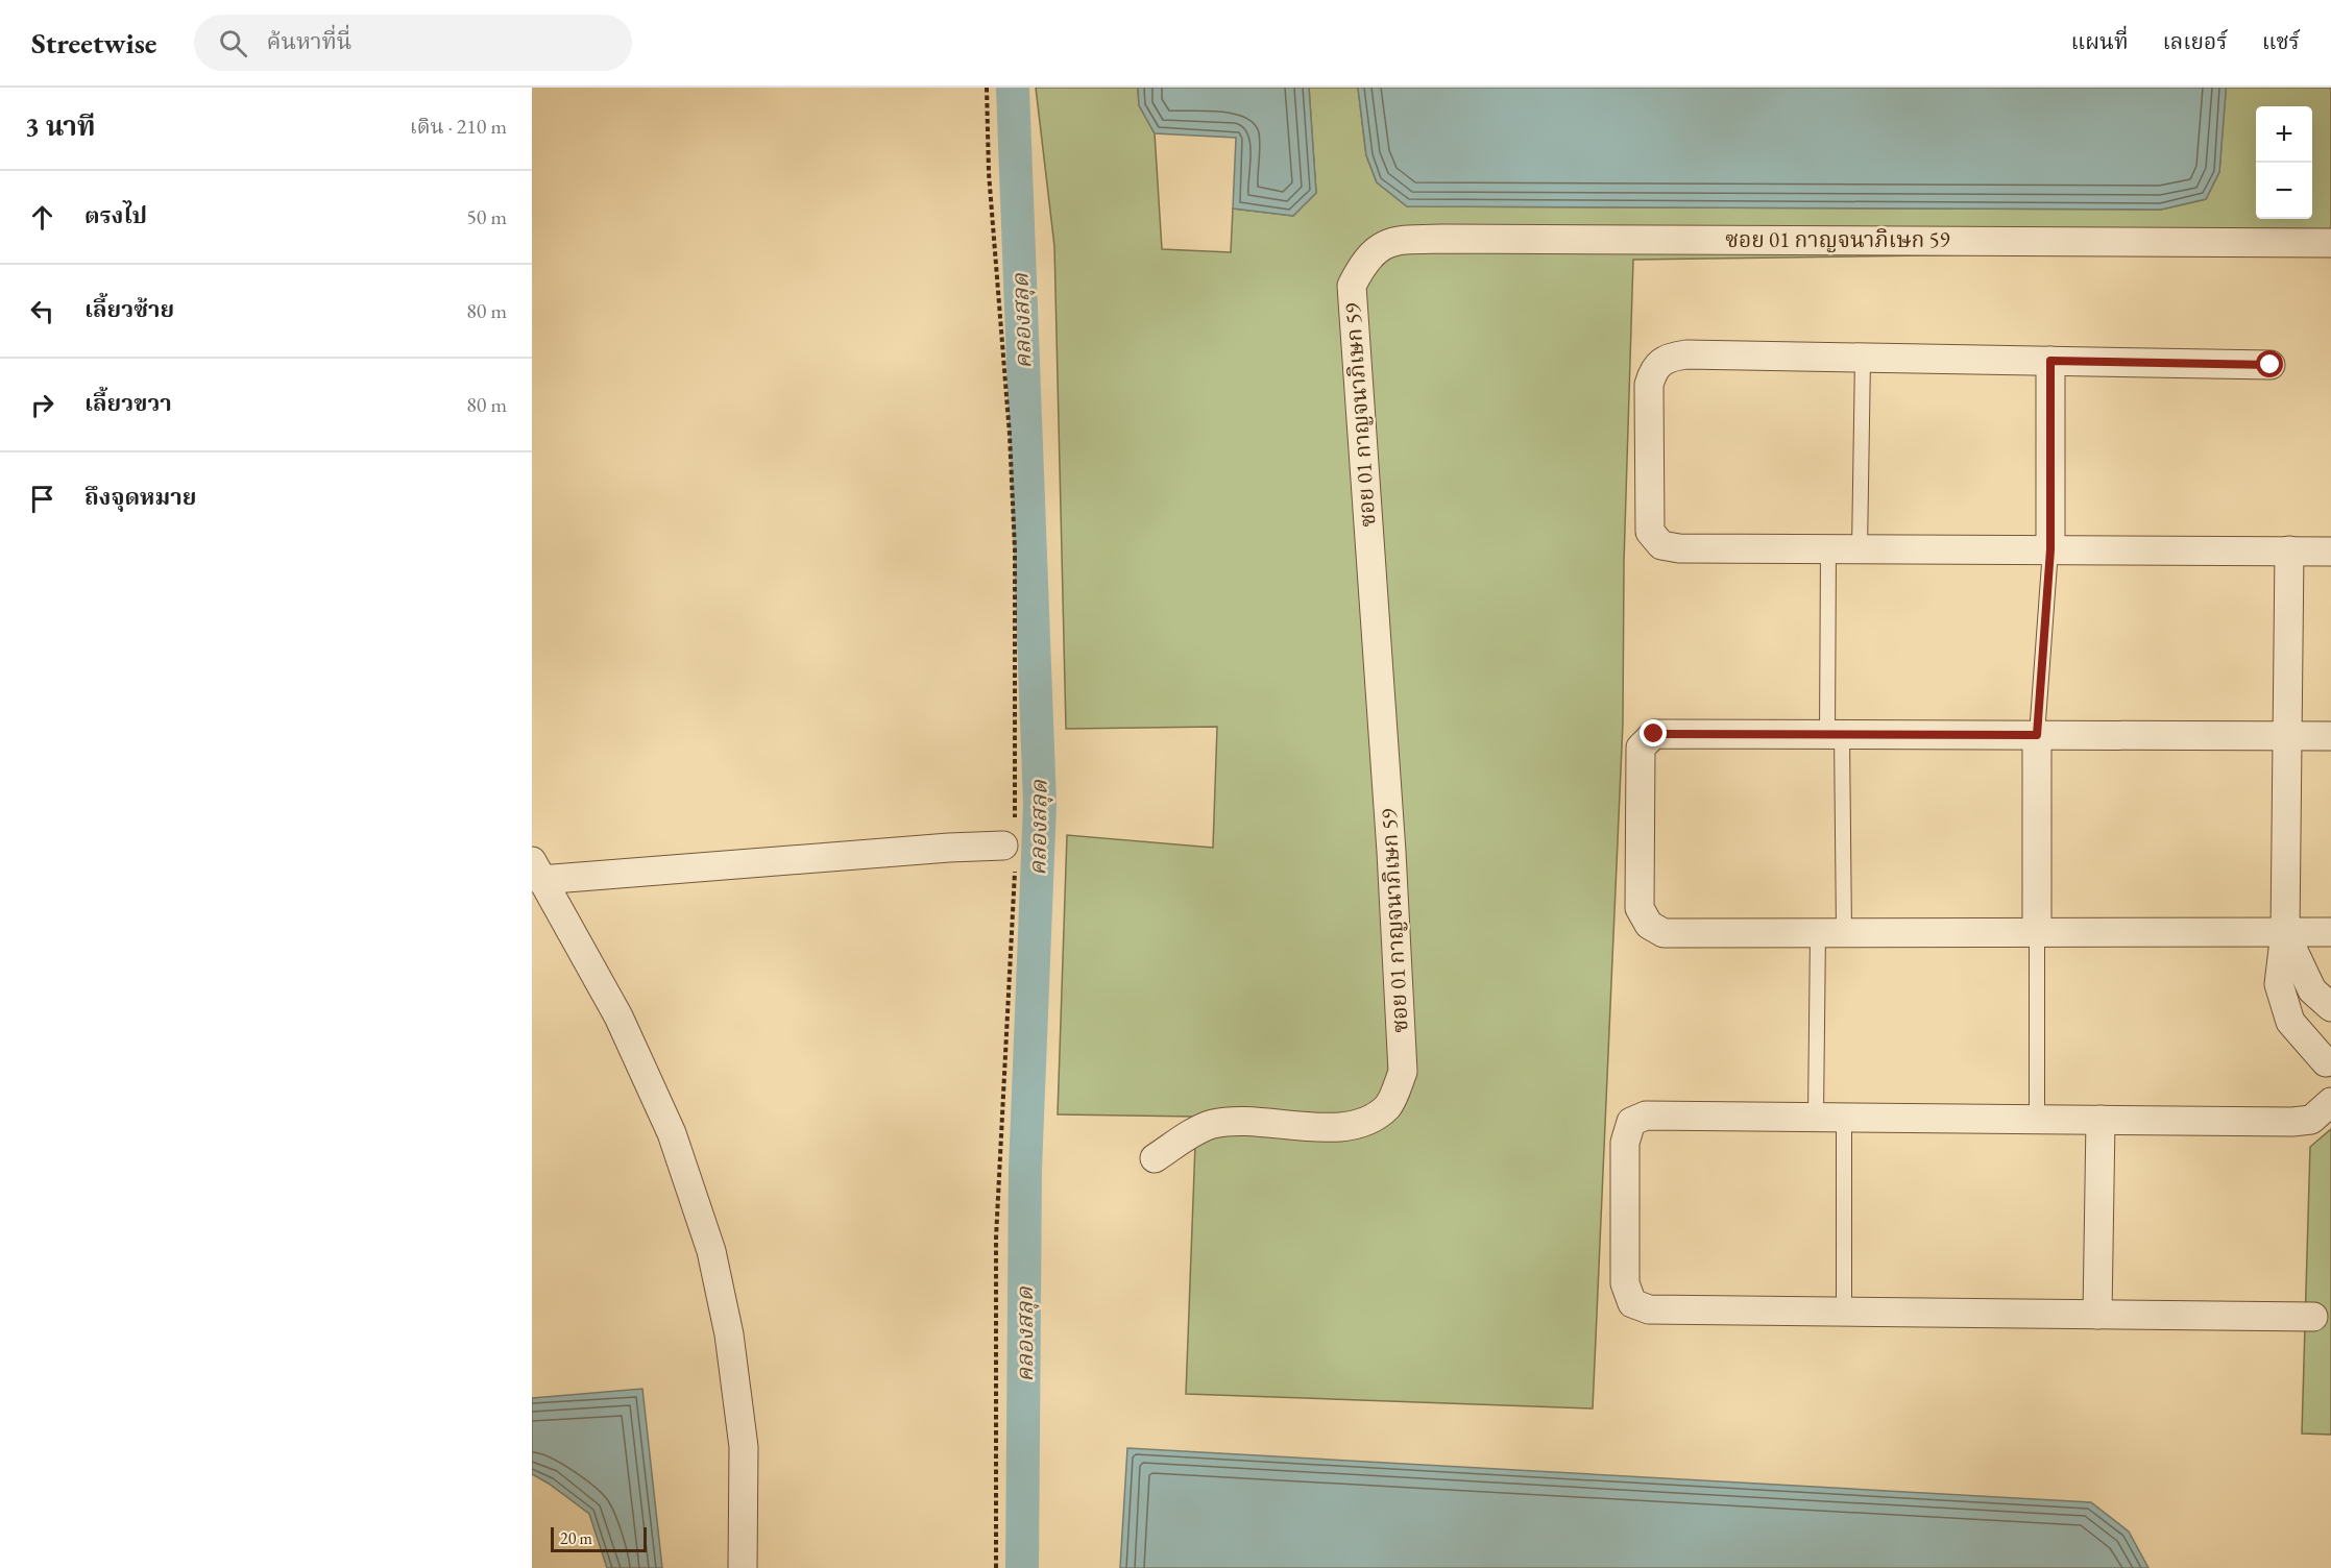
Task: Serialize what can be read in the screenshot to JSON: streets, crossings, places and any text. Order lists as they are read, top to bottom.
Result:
{
  "streets": {
    "street": ["ซอย 01 กาญจนาภิเษก 59"]
  },
  "water": ["คลองสลุด"],
  "scale_bar": "20 m",
  "page": {
    "header": "Streetwise",
    "search": "ค้นหาที่นี่",
    "nav": ["แผนที่", "เลเยอร์", "แชร์"],
    "heading": ["3 นาที", "เดิน · 210 m"],
    "map_buttons": ["+", "−"],
    "list": [
      ["ตรงไป", "50 m"],
      ["เลี้ยวซ้าย", "80 m"],
      ["เลี้ยวขวา", "80 m"],
      "ถึงจุดหมาย"
    ],
    "scale": "20 m"
  }
}
